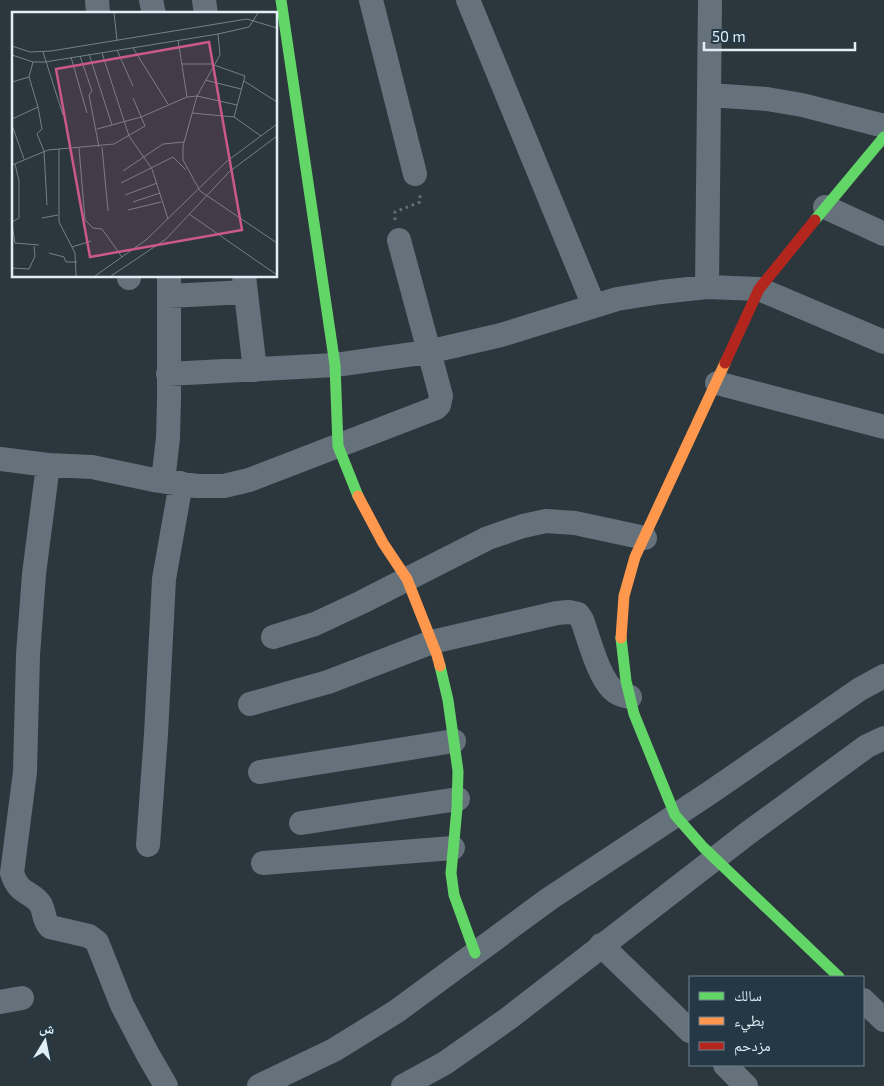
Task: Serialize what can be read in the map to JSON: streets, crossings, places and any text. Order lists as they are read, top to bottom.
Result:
{
  "legend": ["سالك", "بطيء", "مزدحم"],
  "scale_bar": "50 m",
  "north": "top"
}
